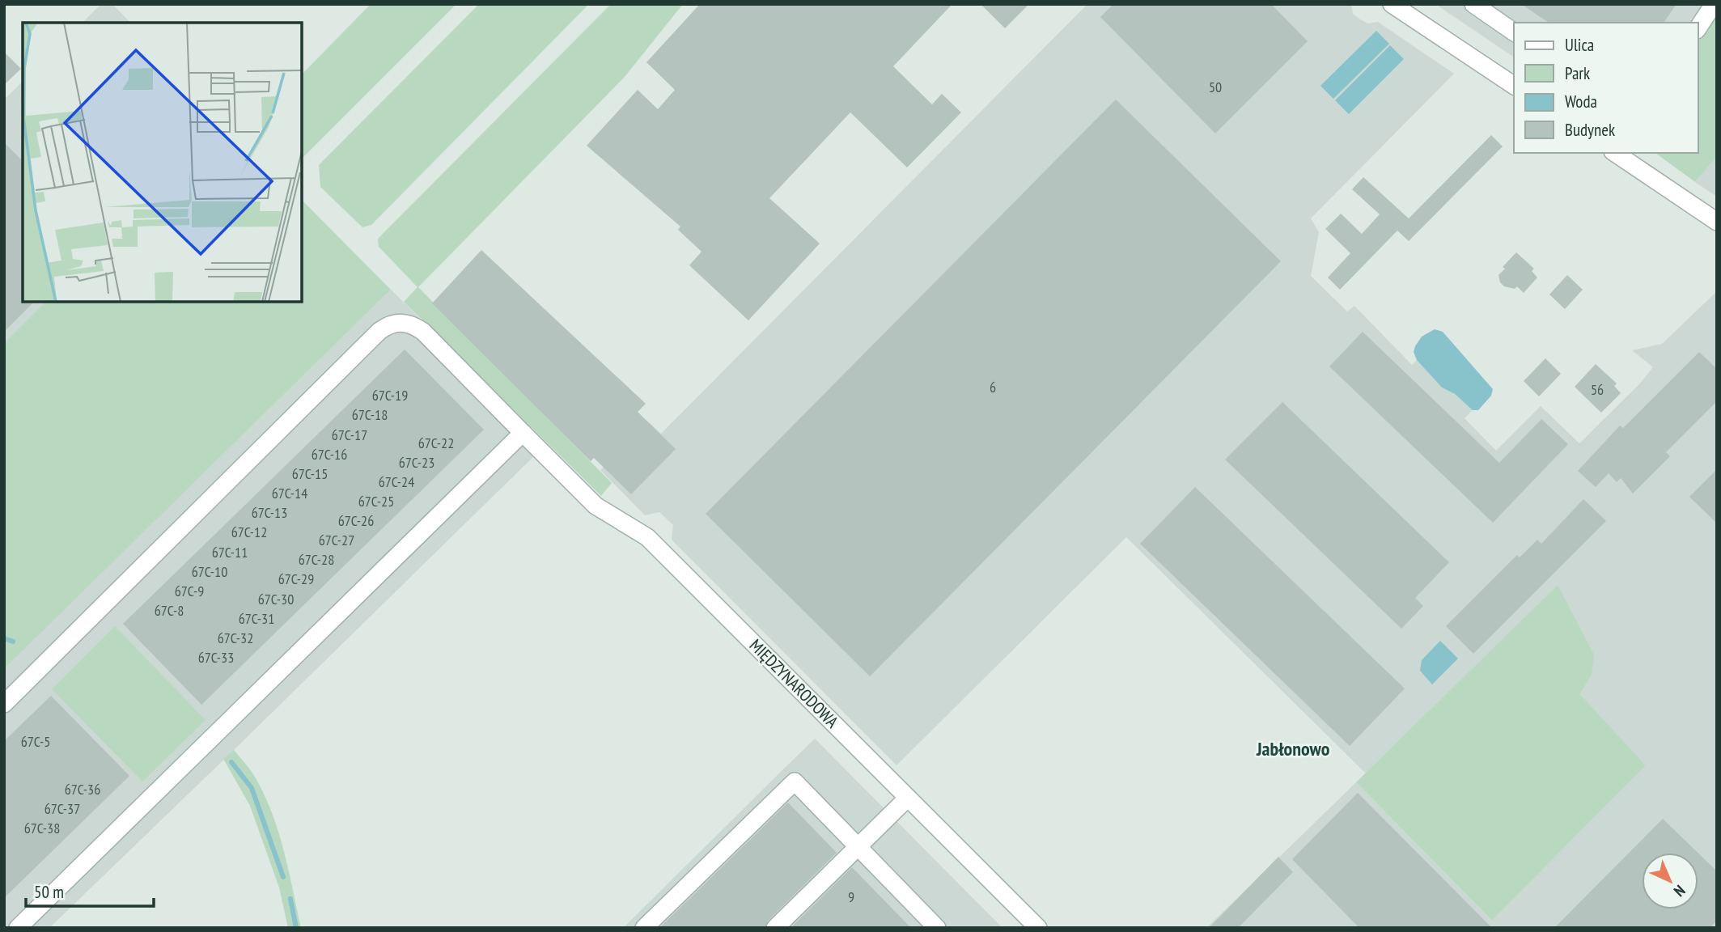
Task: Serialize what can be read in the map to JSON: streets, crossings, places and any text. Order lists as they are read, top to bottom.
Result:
{
  "streets": {
    "street": ["MIĘDZYNARODOWA"]
  },
  "districts": ["Jabłonowo"],
  "house_numbers": [
    "50",
    "6",
    "56",
    "67C-19",
    "67C-18",
    "67C-17",
    "67C-22",
    "67C-16",
    "67C-23",
    "67C-15",
    "67C-24",
    "67C-14",
    "67C-25",
    "67C-13",
    "67C-26",
    "67C-12",
    "67C-27",
    "67C-11",
    "67C-28",
    "67C-10",
    "67C-29",
    "67C-9",
    "67C-30",
    "67C-8",
    "67C-31",
    "67C-32",
    "67C-33",
    "67C-5",
    "67C-36",
    "67C-37",
    "67C-38",
    "9"
  ],
  "legend": [
    "Ulica",
    "Park",
    "Woda",
    "Budynek"
  ],
  "scale_bar": "50 m",
  "north": "bottom right"
}
